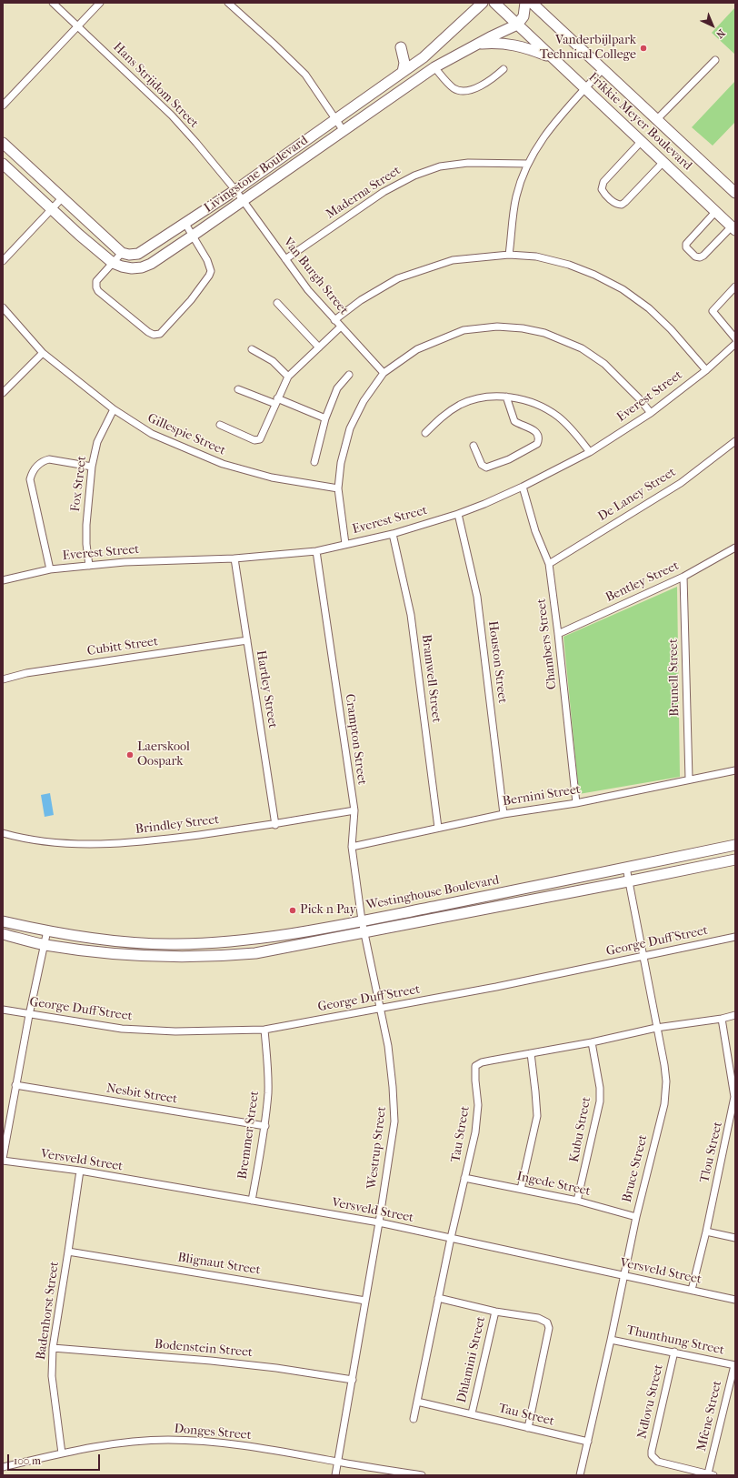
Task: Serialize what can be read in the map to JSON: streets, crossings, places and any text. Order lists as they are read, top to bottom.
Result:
{
  "streets": {
    "street": [
      "Hans Strijdom Street",
      "Frikkie Meyer Boulevard",
      "Livingstone Boulevard",
      "Maderna Street",
      "Van Burgh Street",
      "Everest Street",
      "Gillespie Street",
      "Fox Street",
      "De Laney Street",
      "Bentley Street",
      "Chambers Street",
      "Cubitt Street",
      "Houston Street",
      "Brunell Street",
      "Bramwell Street",
      "Hartley Street",
      "Crampton Street",
      "Bernini Street",
      "Brindley Street",
      "Westinghouse Boulevard",
      "George Duff Street",
      "Nesbit Street",
      "Kubu Street",
      "Tau Street",
      "Bremmer Street",
      "Westrup Street",
      "Tlou Street",
      "Versveld Street",
      "Bruce Street",
      "Ingede Street",
      "Blignaut Street",
      "Badenhorst Street",
      "Thunthung Street",
      "Bodenstein Street",
      "Dhlamini Street",
      "Ndlovu Street",
      "Mfene Street",
      "Donges Street"
    ]
  },
  "crossings": [
    ["Hans Strijdom Street", "Livingstone Boulevard"],
    ["Hans Strijdom Street", "Van Burgh Street"],
    ["Frikkie Meyer Boulevard", "Livingstone Boulevard"],
    ["Livingstone Boulevard", "Van Burgh Street"],
    ["Maderna Street", "Van Burgh Street"],
    ["Everest Street", "Fox Street"],
    ["Everest Street", "Chambers Street"],
    ["Everest Street", "Houston Street"],
    ["Everest Street", "Bramwell Street"],
    ["Everest Street", "Hartley Street"],
    ["Everest Street", "Crampton Street"],
    ["Gillespie Street", "Fox Street"],
    ["De Laney Street", "Chambers Street"],
    ["Bentley Street", "Chambers Street"],
    ["Bentley Street", "Brunell Street"],
    ["Chambers Street", "Bernini Street"],
    ["Cubitt Street", "Hartley Street"],
    ["Houston Street", "Bernini Street"],
    ["Brunell Street", "Bernini Street"],
    ["Bramwell Street", "Bernini Street"],
    ["Hartley Street", "Brindley Street"],
    ["Crampton Street", "Bernini Street"],
    ["Crampton Street", "Brindley Street"],
    ["Crampton Street", "Westinghouse Boulevard"],
    ["Crampton Street", "Westrup Street"],
    ["Westinghouse Boulevard", "Westrup Street"],
    ["Westinghouse Boulevard", "Bruce Street"],
    ["George Duff Street", "Bremmer Street"],
    ["George Duff Street", "Westrup Street"],
    ["George Duff Street", "Bruce Street"],
    ["Nesbit Street", "Bremmer Street"],
    ["Kubu Street", "Tau Street"],
    ["Kubu Street", "Ingede Street"],
    ["Tau Street", "Tlou Street"],
    ["Tau Street", "Versveld Street"],
    ["Tau Street", "Bruce Street"],
    ["Tau Street", "Ingede Street"],
    ["Tau Street", "Dhlamini Street"],
    ["Bremmer Street", "Versveld Street"],
    ["Westrup Street", "Versveld Street"],
    ["Westrup Street", "Blignaut Street"],
    ["Westrup Street", "Bodenstein Street"],
    ["Westrup Street", "Donges Street"],
    ["Tlou Street", "Versveld Street"],
    ["Versveld Street", "Bruce Street"],
    ["Versveld Street", "Badenhorst Street"],
    ["Bruce Street", "Ingede Street"],
    ["Bruce Street", "Thunthung Street"],
    ["Blignaut Street", "Badenhorst Street"],
    ["Badenhorst Street", "Bodenstein Street"],
    ["Badenhorst Street", "Donges Street"],
    ["Thunthung Street", "Ndlovu Street"],
    ["Thunthung Street", "Mfene Street"],
    ["Ndlovu Street", "Mfene Street"]
  ],
  "places": ["Vanderbijlpark Technical College", "Laerskool Oospark", "Pick n Pay"],
  "scale_bar": "100 m",
  "north": "bottom right"
}
